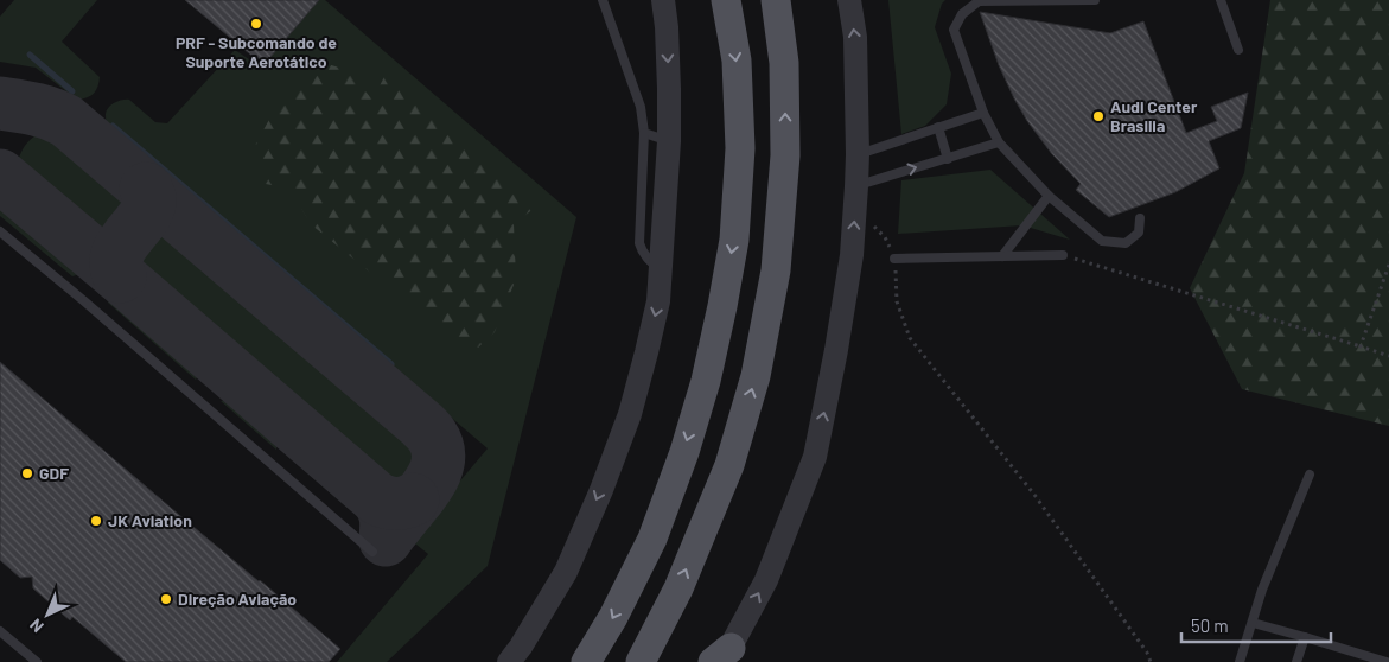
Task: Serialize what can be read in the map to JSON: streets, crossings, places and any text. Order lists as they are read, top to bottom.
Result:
{
  "places": [
    "PRF - Subcomando de Suporte Aerotático",
    "Audi Center Brasilia",
    "GDF",
    "JK Aviation",
    "Direção Aviação"
  ],
  "scale_bar": "50 m",
  "north": "bottom left"
}
